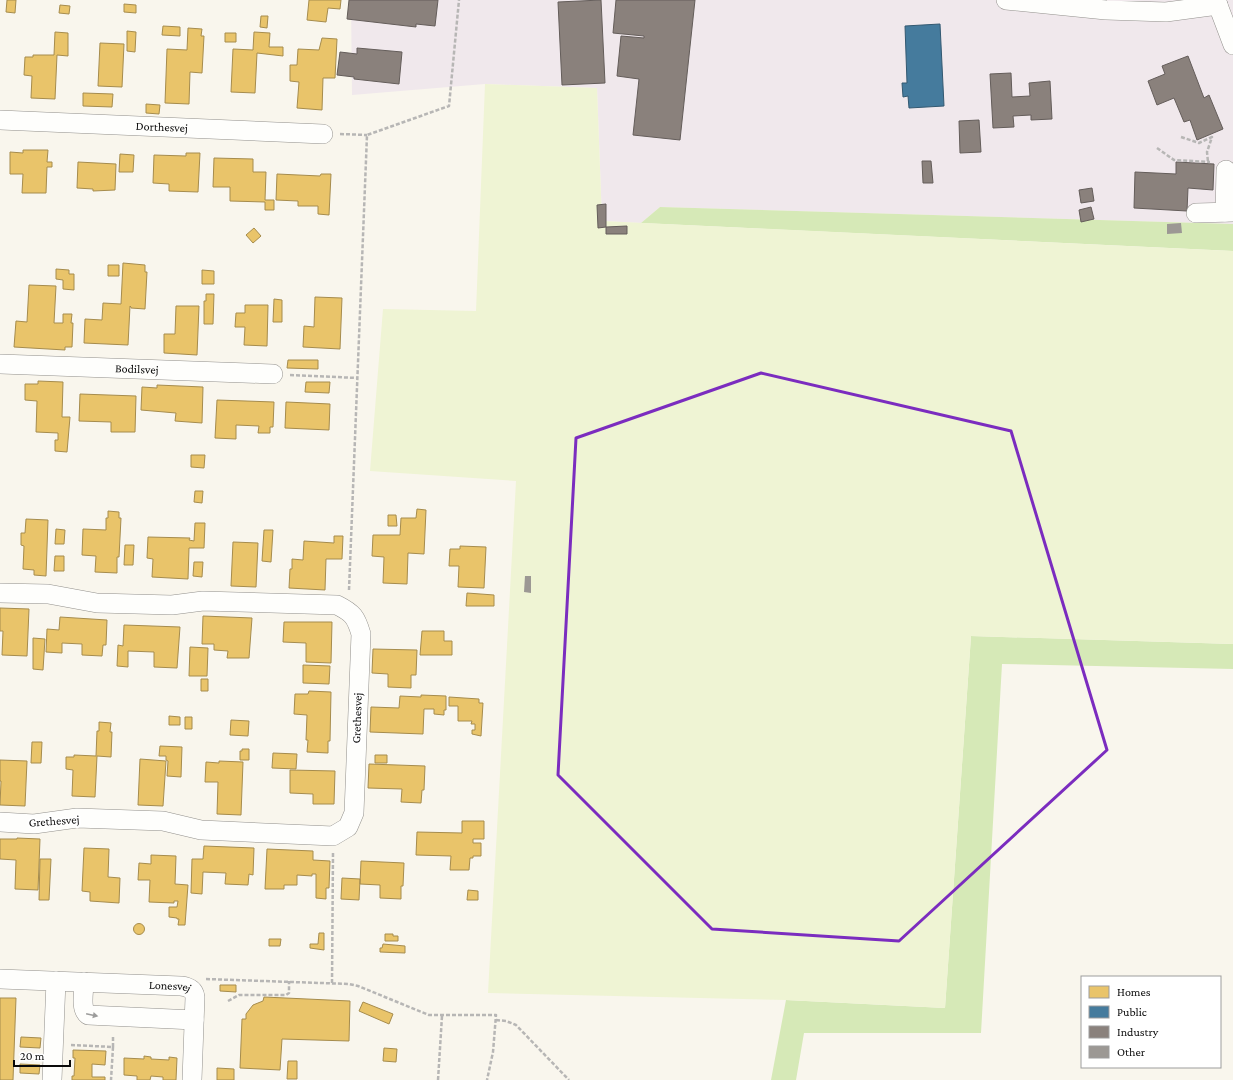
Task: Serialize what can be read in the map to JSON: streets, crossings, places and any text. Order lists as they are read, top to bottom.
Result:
{
  "streets": {
    "street": [
      "Dorthesvej",
      "Bodilsvej",
      "Grethesvej",
      "Lonesvej"
    ]
  },
  "legend": [
    "Homes",
    "Public",
    "Industry",
    "Other"
  ],
  "scale_bar": "20 m"
}
